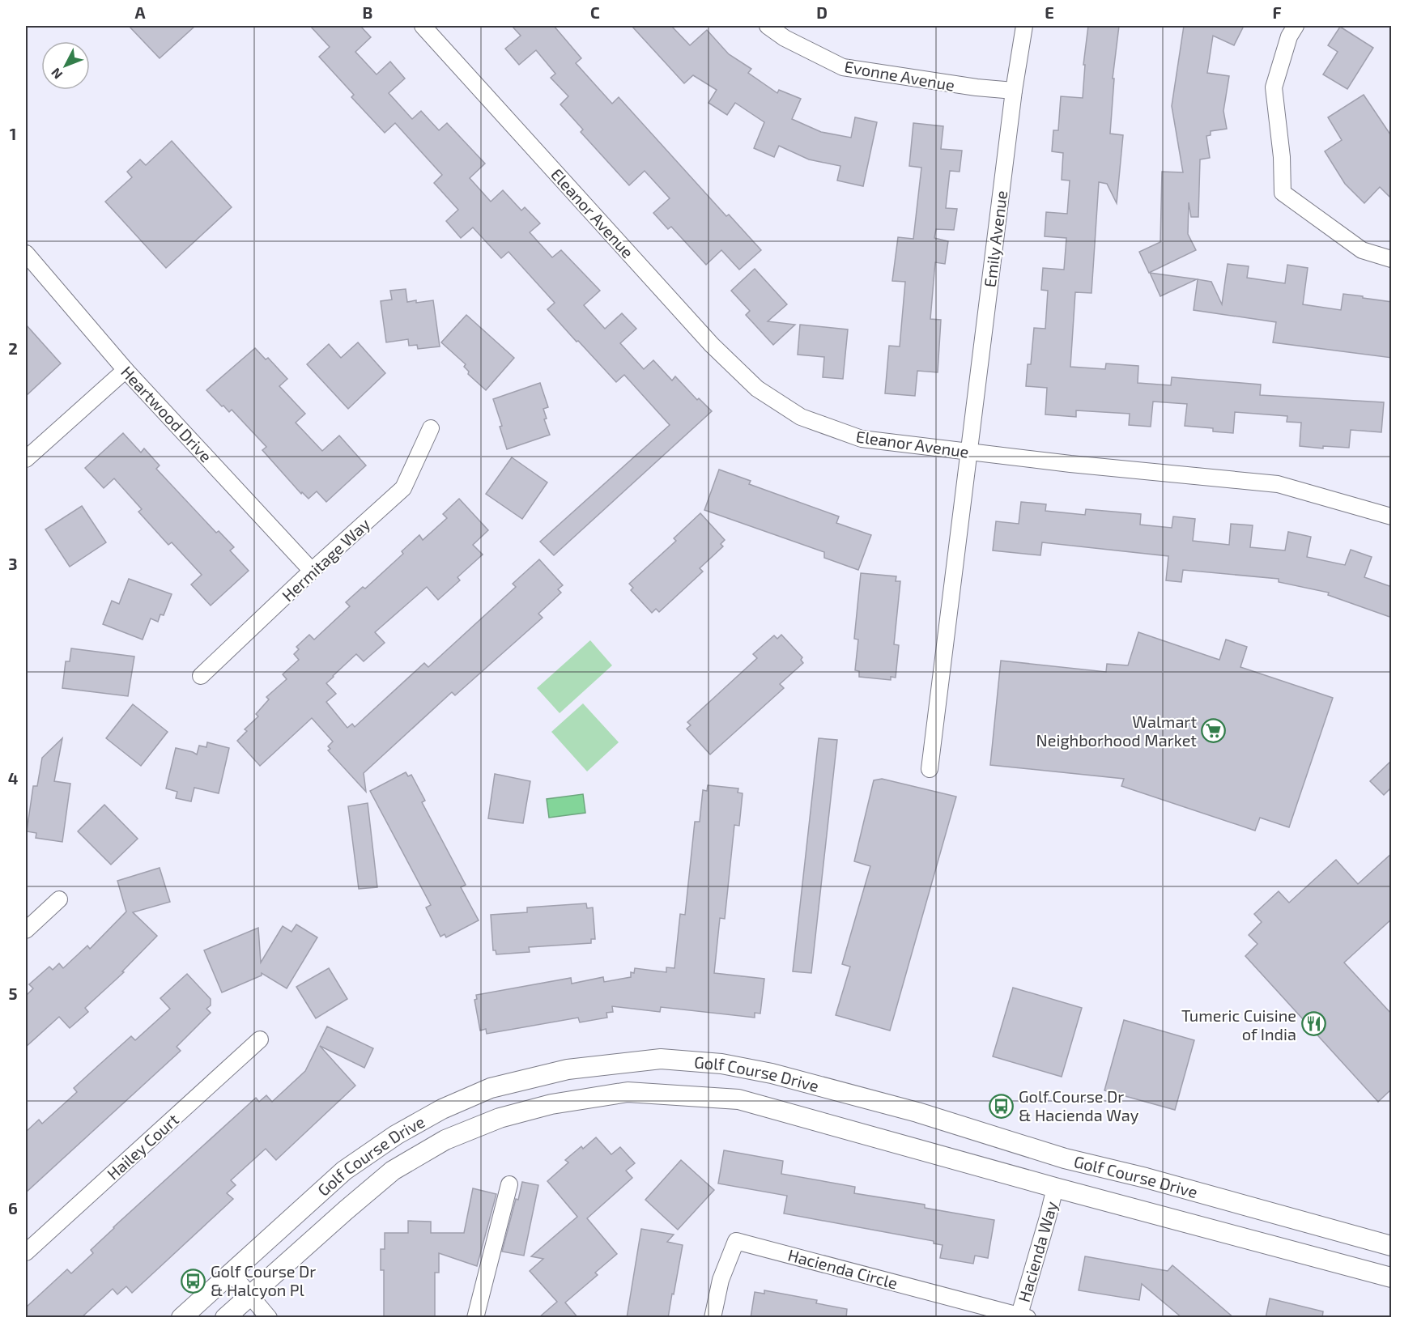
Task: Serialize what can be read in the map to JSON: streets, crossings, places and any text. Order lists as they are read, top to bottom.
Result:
{
  "streets": {
    "street": [
      "Evonne Avenue",
      "Eleanor Avenue",
      "Emily Avenue",
      "Heartwood Drive",
      "Hermitage Way",
      "Golf Course Drive",
      "Hailey Court",
      "Hacienda Way",
      "Hacienda Circle"
    ]
  },
  "crossings": [
    ["Evonne Avenue", "Emily Avenue"],
    ["Eleanor Avenue", "Emily Avenue"],
    ["Heartwood Drive", "Hermitage Way"],
    ["Golf Course Drive", "Hacienda Way"],
    ["Hacienda Way", "Hacienda Circle"]
  ],
  "places": {
    "supermarket": ["Walmart Neighborhood Market"],
    "restaurant": ["Tumeric Cuisine of India"],
    "bus stop": ["Golf Course Dr & Hacienda Way", "Golf Course Dr & Halcyon Pl"]
  },
  "north": "bottom left",
  "grid": {
    "columns": [
      "A",
      "B",
      "C",
      "D",
      "E",
      "F"
    ],
    "rows": [
      "1",
      "2",
      "3",
      "4",
      "5",
      "6"
    ]
  }
}
